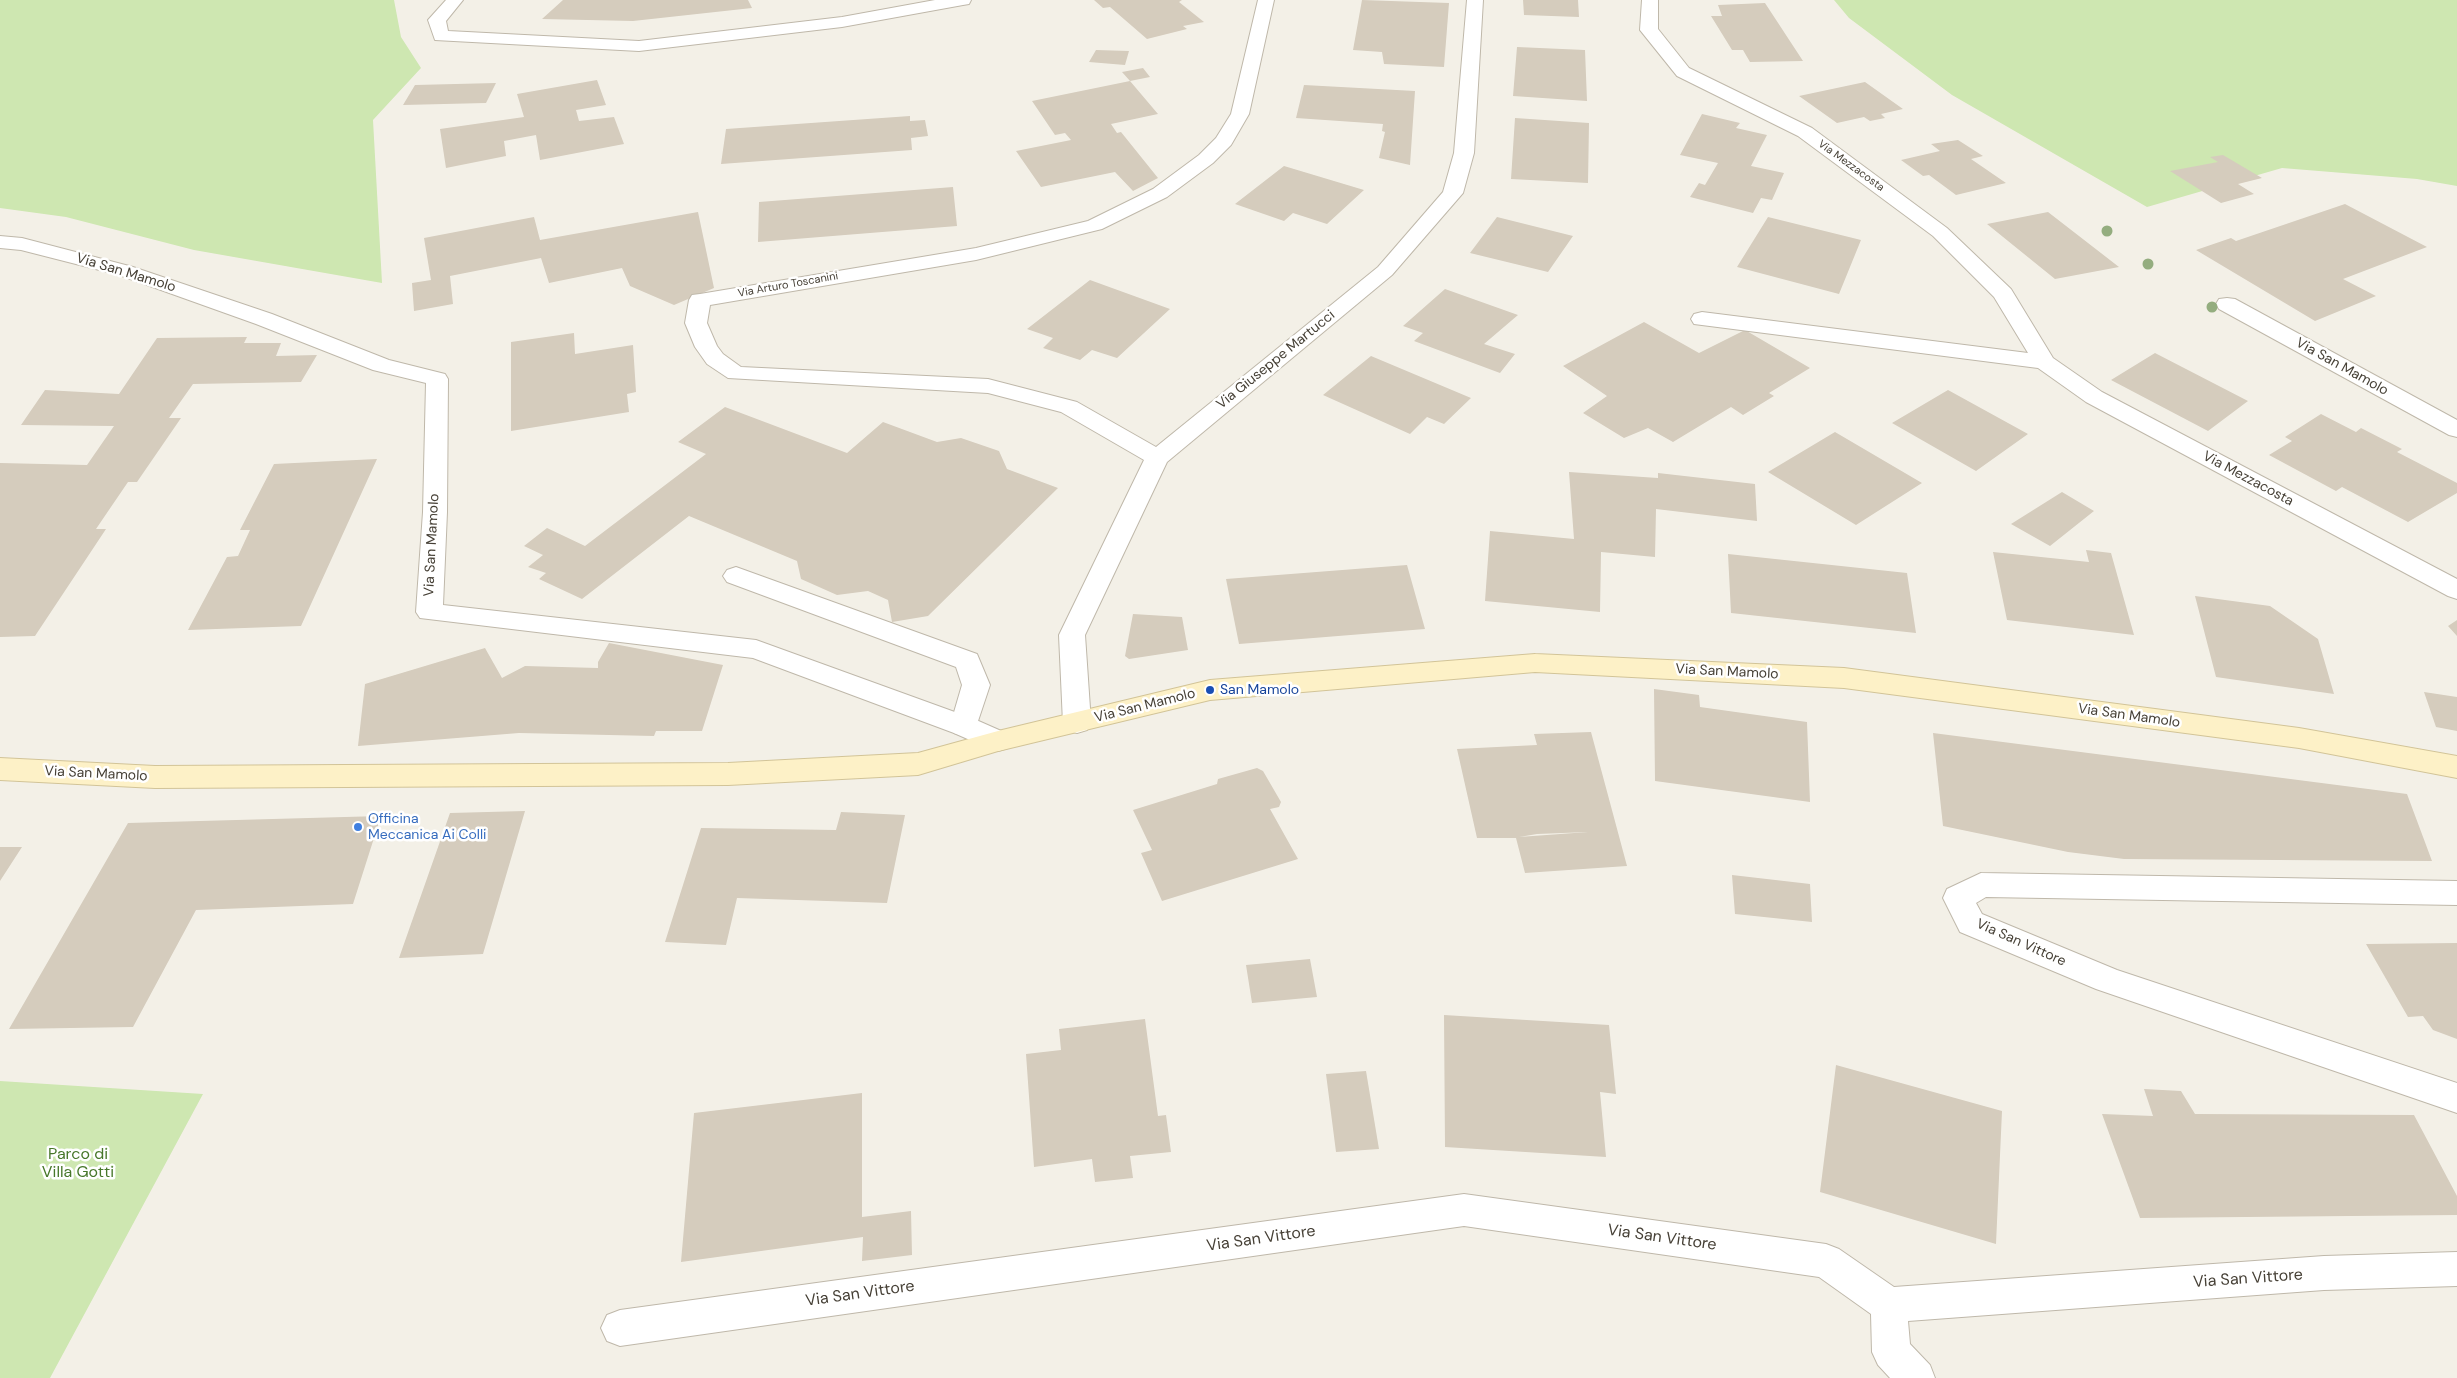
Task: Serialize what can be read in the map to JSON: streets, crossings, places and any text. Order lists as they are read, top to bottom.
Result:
{
  "streets": {
    "main road": ["Via San Mamolo"],
    "street": [
      "Via Mezzacosta",
      "Via Arturo Toscanini",
      "Via Giuseppe Martucci",
      "Via San Vittore"
    ]
  },
  "crossings": [
    ["Via San Mamolo", "Via Giuseppe Martucci"],
    ["Via Arturo Toscanini", "Via Giuseppe Martucci"]
  ],
  "parks": ["Parco di Villa Gotti"],
  "places": ["San Mamolo", "Officina Meccanica Ai Colli"]
}
